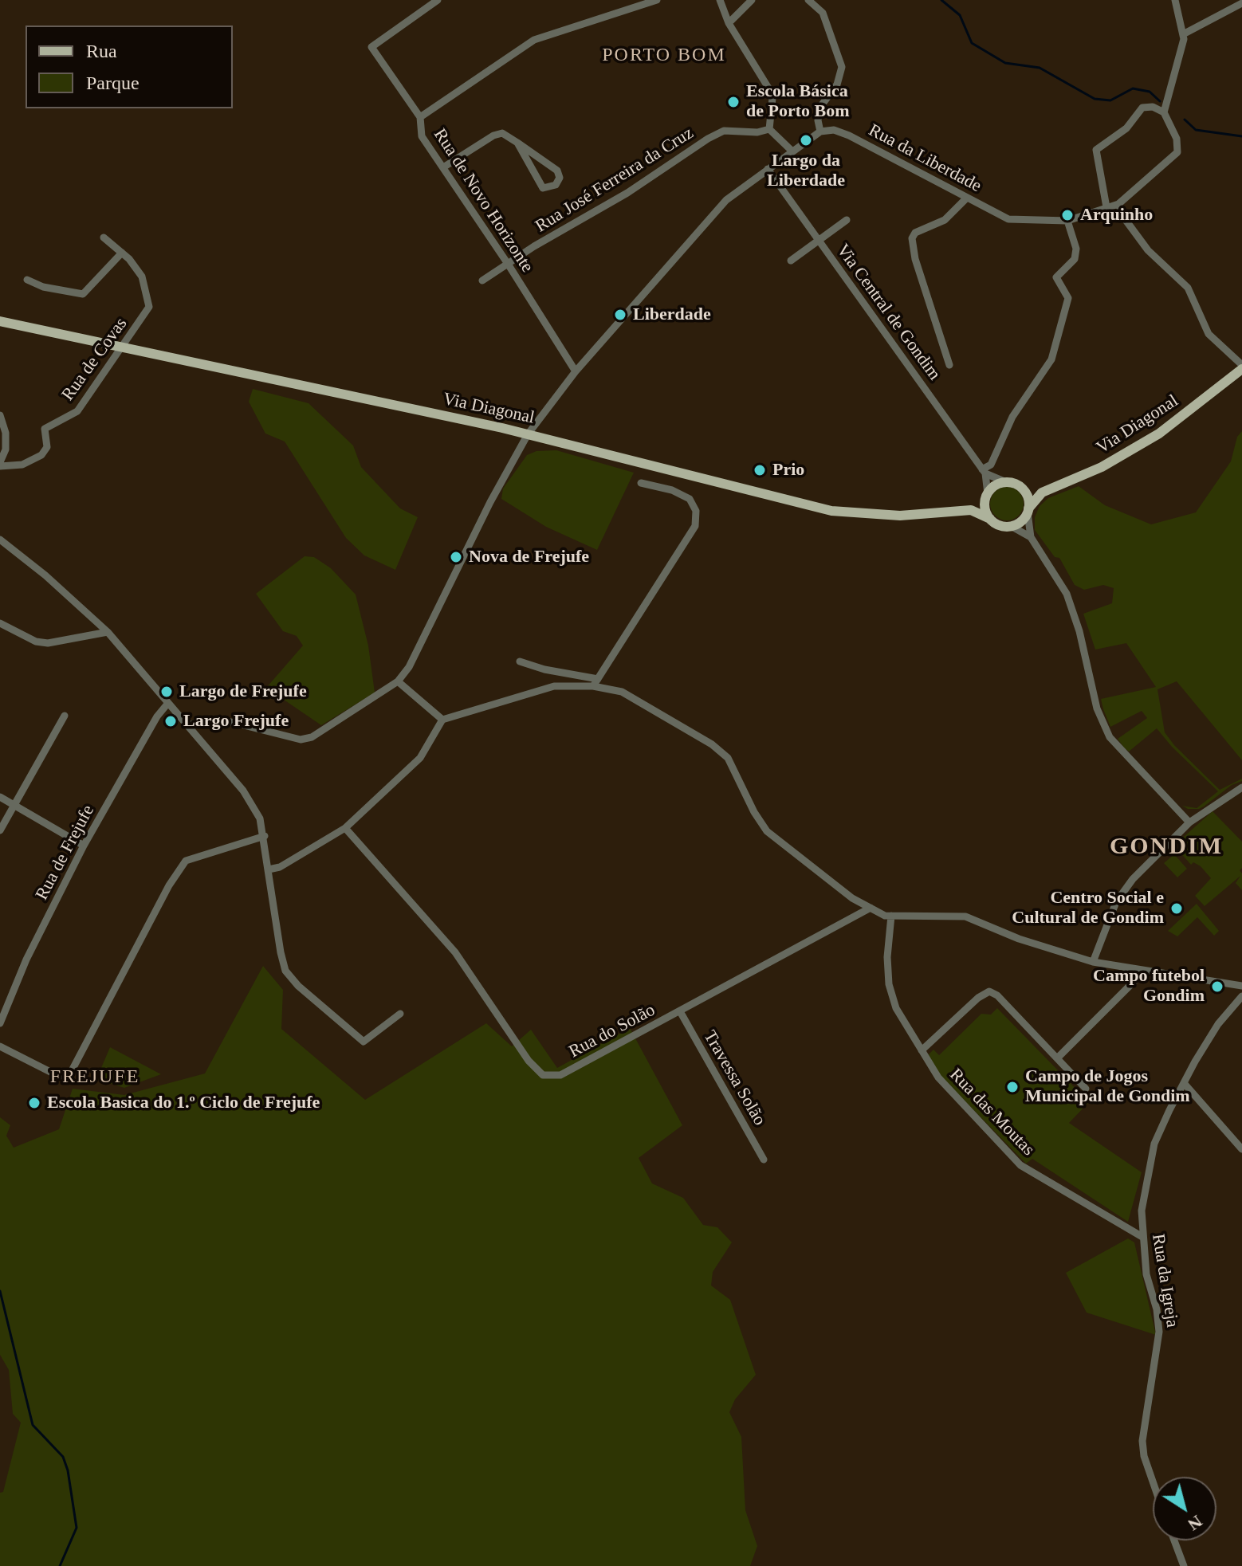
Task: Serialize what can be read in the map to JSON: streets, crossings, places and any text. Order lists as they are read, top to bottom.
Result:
{
  "streets": {
    "main road": ["Via Diagonal"],
    "street": [
      "Rua da Liberdade",
      "Rua José Ferreira da Cruz",
      "Rua de Novo Horizonte",
      "Via Central de Gondim",
      "Rua de Covas",
      "Rua de Frejufe",
      "Rua do Solão",
      "Travessa Solão",
      "Rua das Moutas",
      "Rua da Igreja"
    ]
  },
  "crossings": [
    ["Rua José Ferreira da Cruz", "Rua de Novo Horizonte"],
    ["Via Central de Gondim", "Via Diagonal"],
    ["Rua de Covas", "Via Diagonal"],
    ["Rua do Solão", "Travessa Solão"],
    ["Rua das Moutas", "Rua da Igreja"]
  ],
  "districts": ["PORTO BOM", "GONDIM", "FREJUFE"],
  "places": [
    "Escola Básica de Porto Bom",
    "Largo da Liberdade",
    "Arquinho",
    "Liberdade",
    "Prio",
    "Nova de Frejufe",
    "Largo de Frejufe",
    "Largo Frejufe",
    "Centro Social e Cultural de Gondim",
    "Campo futebol Gondim",
    "Campo de Jogos Municipal de Gondim",
    "Escola Basica do 1.º Ciclo de Frejufe"
  ],
  "legend": ["Rua", "Parque"],
  "north": "bottom right"
}
